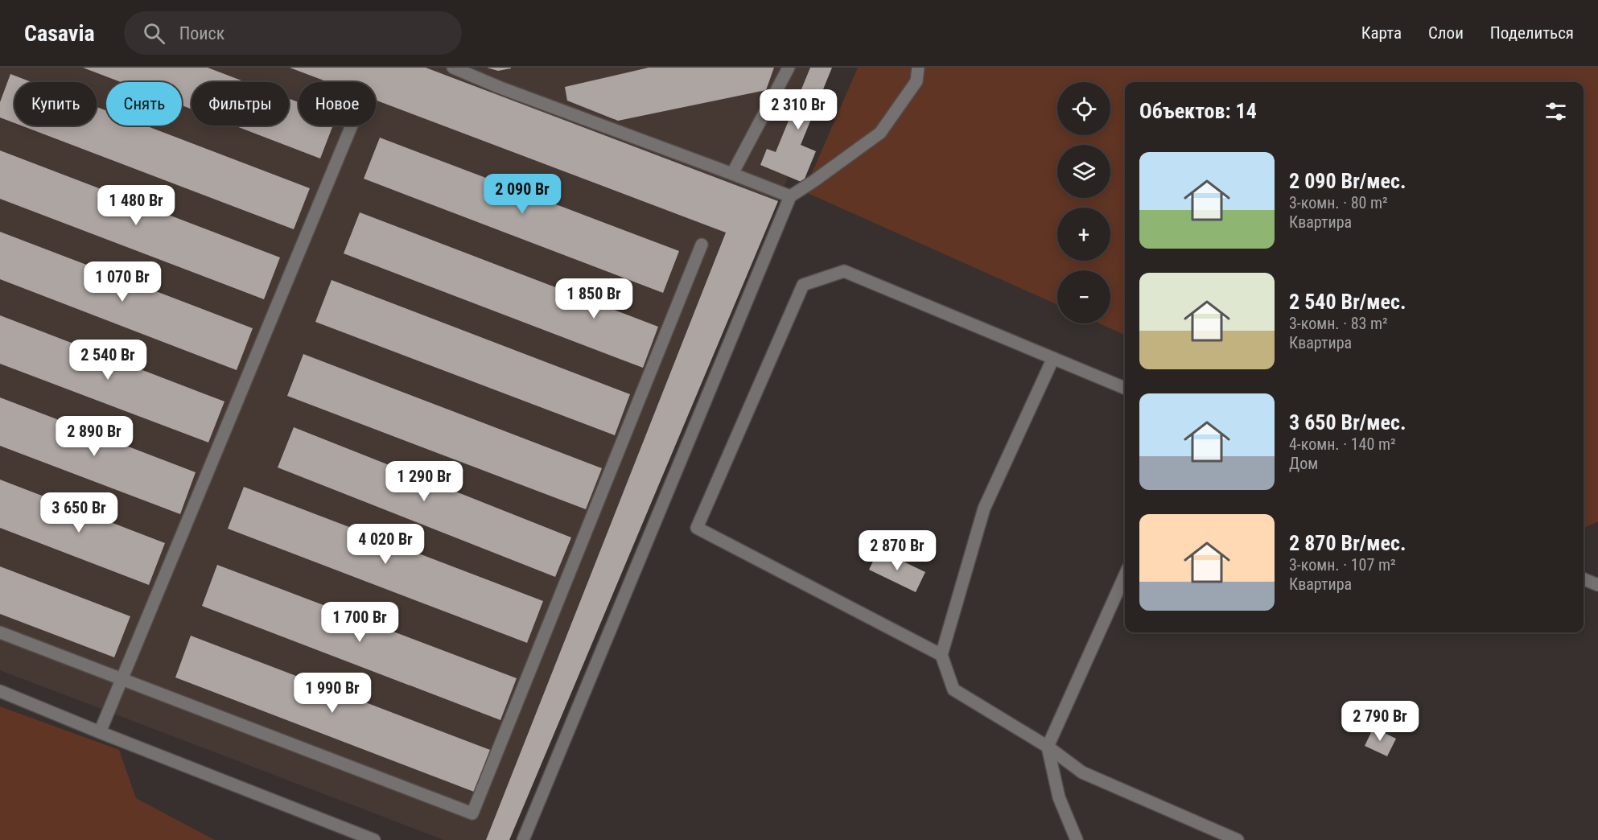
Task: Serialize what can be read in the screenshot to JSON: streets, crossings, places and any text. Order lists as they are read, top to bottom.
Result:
{
  "page": {
    "header": "Casavia",
    "search": "Поиск",
    "nav": ["Карта", "Слои", "Поделиться"],
    "map_buttons": ["+", "−"],
    "chip": [
      "Купить",
      "Снять",
      "Фильтры",
      "Новое"
    ],
    "heading": "Объектов: 14",
    "price": [
      "2 310 Br",
      "2 090 Br",
      "1 480 Br",
      "1 070 Br",
      "1 850 Br",
      "2 540 Br",
      "2 890 Br",
      "1 290 Br",
      "3 650 Br",
      "4 020 Br",
      "2 870 Br",
      "1 700 Br",
      "1 990 Br",
      "2 790 Br"
    ],
    "list": [
      {
        "name": "2 090 Br/мес.",
        "note": "3-комн. · 80 m² · Квартира"
      },
      {
        "name": "2 540 Br/мес.",
        "note": "3-комн. · 83 m² · Квартира"
      },
      {
        "name": "3 650 Br/мес.",
        "note": "4-комн. · 140 m² · Дом"
      },
      {
        "name": "2 870 Br/мес.",
        "note": "3-комн. · 107 m² · Квартира"
      }
    ]
  }
}
